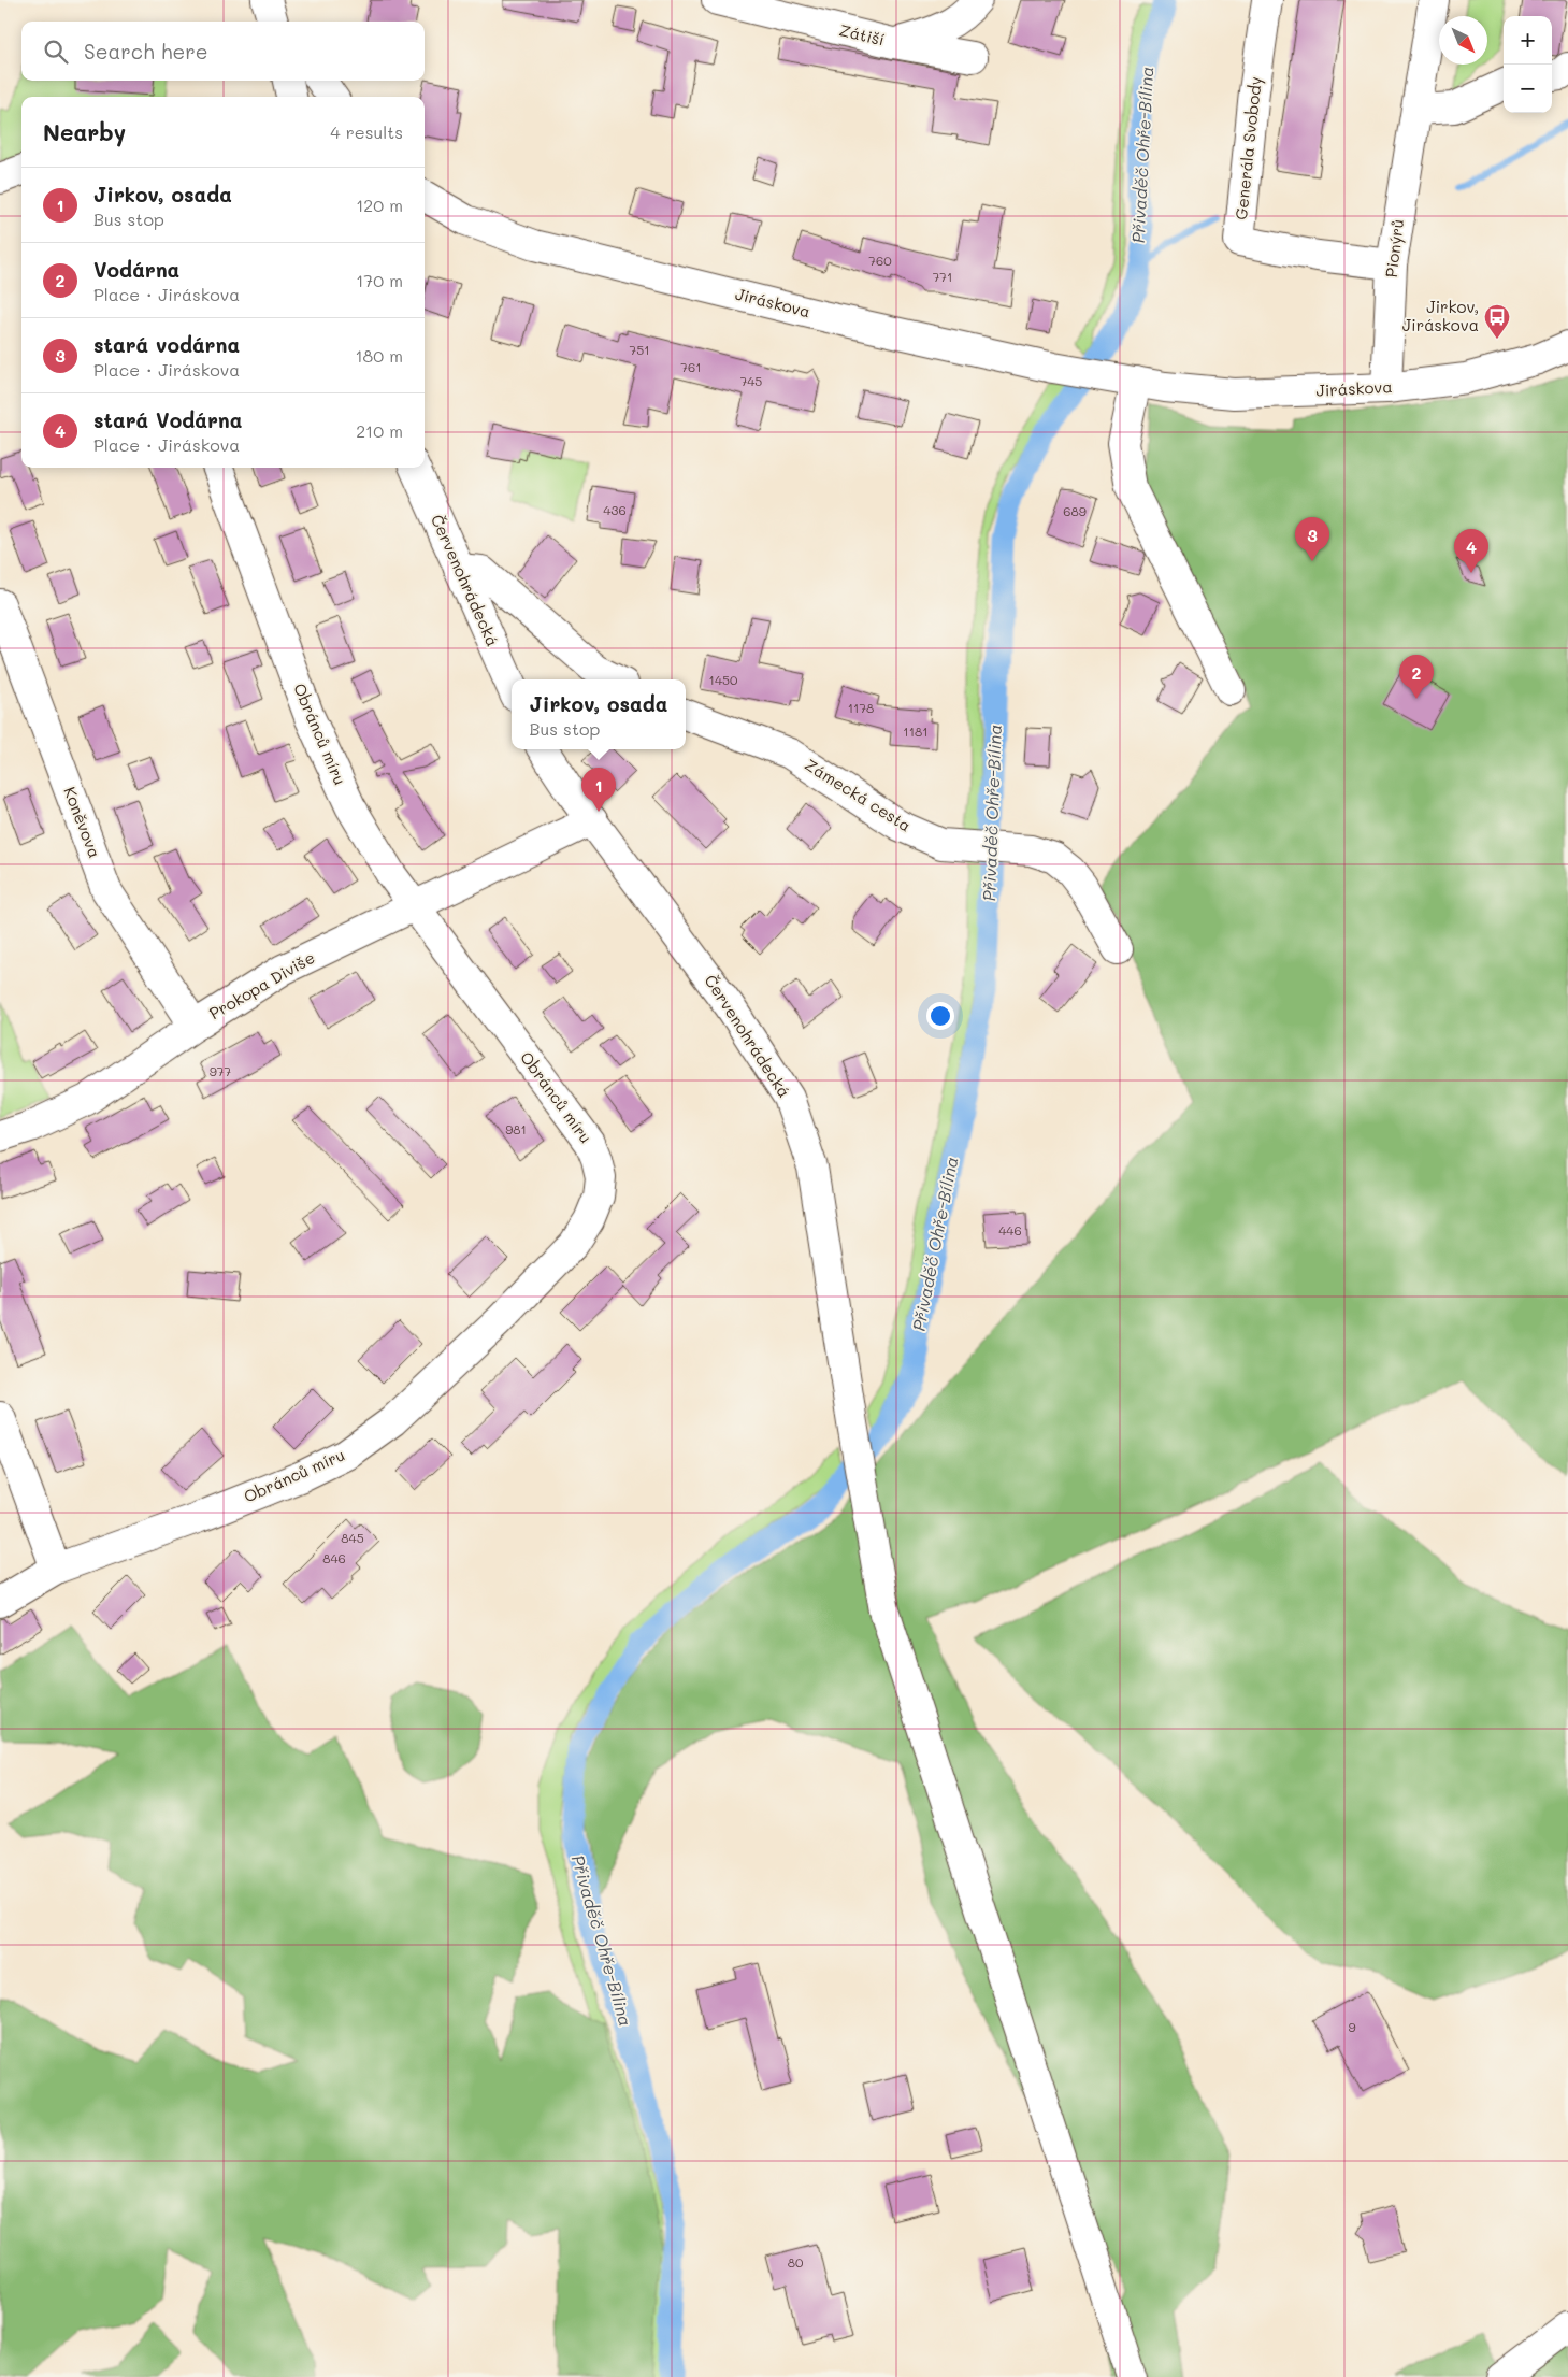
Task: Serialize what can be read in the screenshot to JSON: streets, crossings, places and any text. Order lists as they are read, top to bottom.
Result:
{
  "streets": {
    "street": [
      "Zátiší",
      "Generála Svobody",
      "Pionýrů",
      "Jiráskova",
      "Červenohrádecká",
      "Obránců míru",
      "Zámecká cesta",
      "Koněvova",
      "Prokopa Diviše"
    ]
  },
  "crossings": [
    ["Generála Svobody", "Pionýrů"],
    ["Pionýrů", "Jiráskova"],
    ["Červenohrádecká", "Prokopa Diviše"],
    ["Obránců míru", "Prokopa Diviše"],
    ["Koněvova", "Prokopa Diviše"]
  ],
  "water": ["Přivaděč Ohře-Bílina"],
  "places": {
    "bus stop": ["Jirkov, Jiráskova"]
  },
  "house_numbers": [
    "760",
    "771",
    "751",
    "761",
    "745",
    "436",
    "689",
    "1450",
    "1178",
    "1181",
    "977",
    "981",
    "446",
    "845",
    "846",
    "9",
    "80"
  ],
  "north": "bottom right",
  "page": {
    "map_buttons": ["+", "−"],
    "search": "Search here",
    "heading": ["Nearby", "4 results"],
    "list": [
      {
        "mark": "1",
        "name": "Jirkov, osada",
        "note": "Bus stop",
        "value": "120 m"
      },
      {
        "mark": "2",
        "name": "Vodárna",
        "note": "Place · Jiráskova",
        "value": "170 m"
      },
      {
        "mark": "3",
        "name": "stará vodárna",
        "note": "Place · Jiráskova",
        "value": "180 m"
      },
      {
        "mark": "4",
        "name": "stará Vodárna",
        "note": "Place · Jiráskova",
        "value": "210 m"
      }
    ],
    "pins": [
      "3",
      "4",
      "2",
      "1"
    ],
    "popup": ["Jirkov, osada", "Bus stop"]
  }
}
